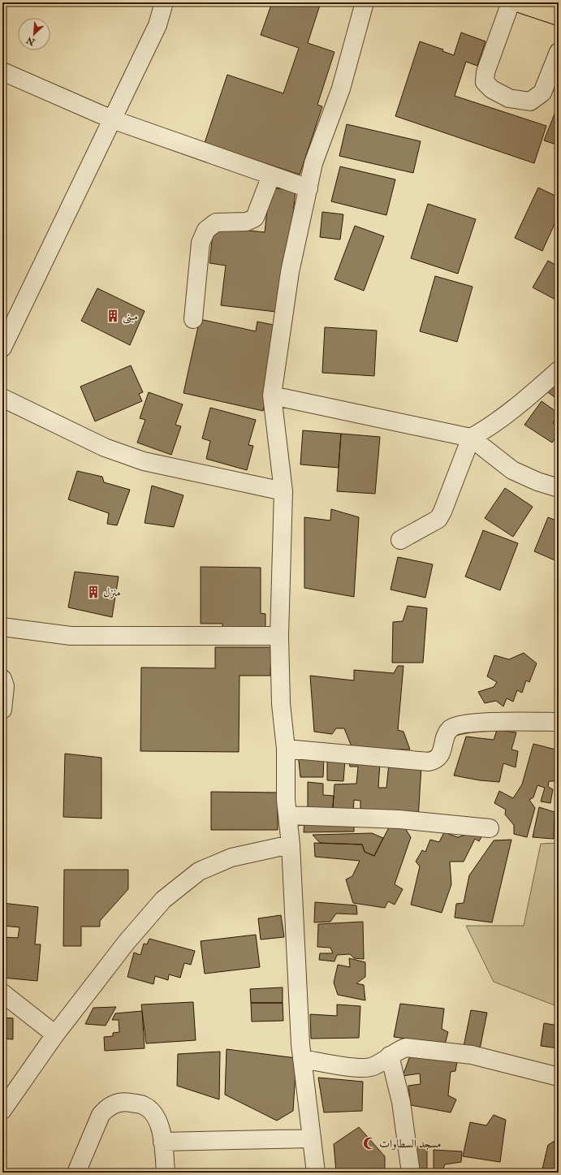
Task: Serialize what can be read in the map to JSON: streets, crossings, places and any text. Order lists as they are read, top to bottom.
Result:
{
  "places": {
    "building": ["مبنى", "منزل"],
    "mosque": ["مسجد السطاوات"]
  },
  "north": "bottom left"
}
